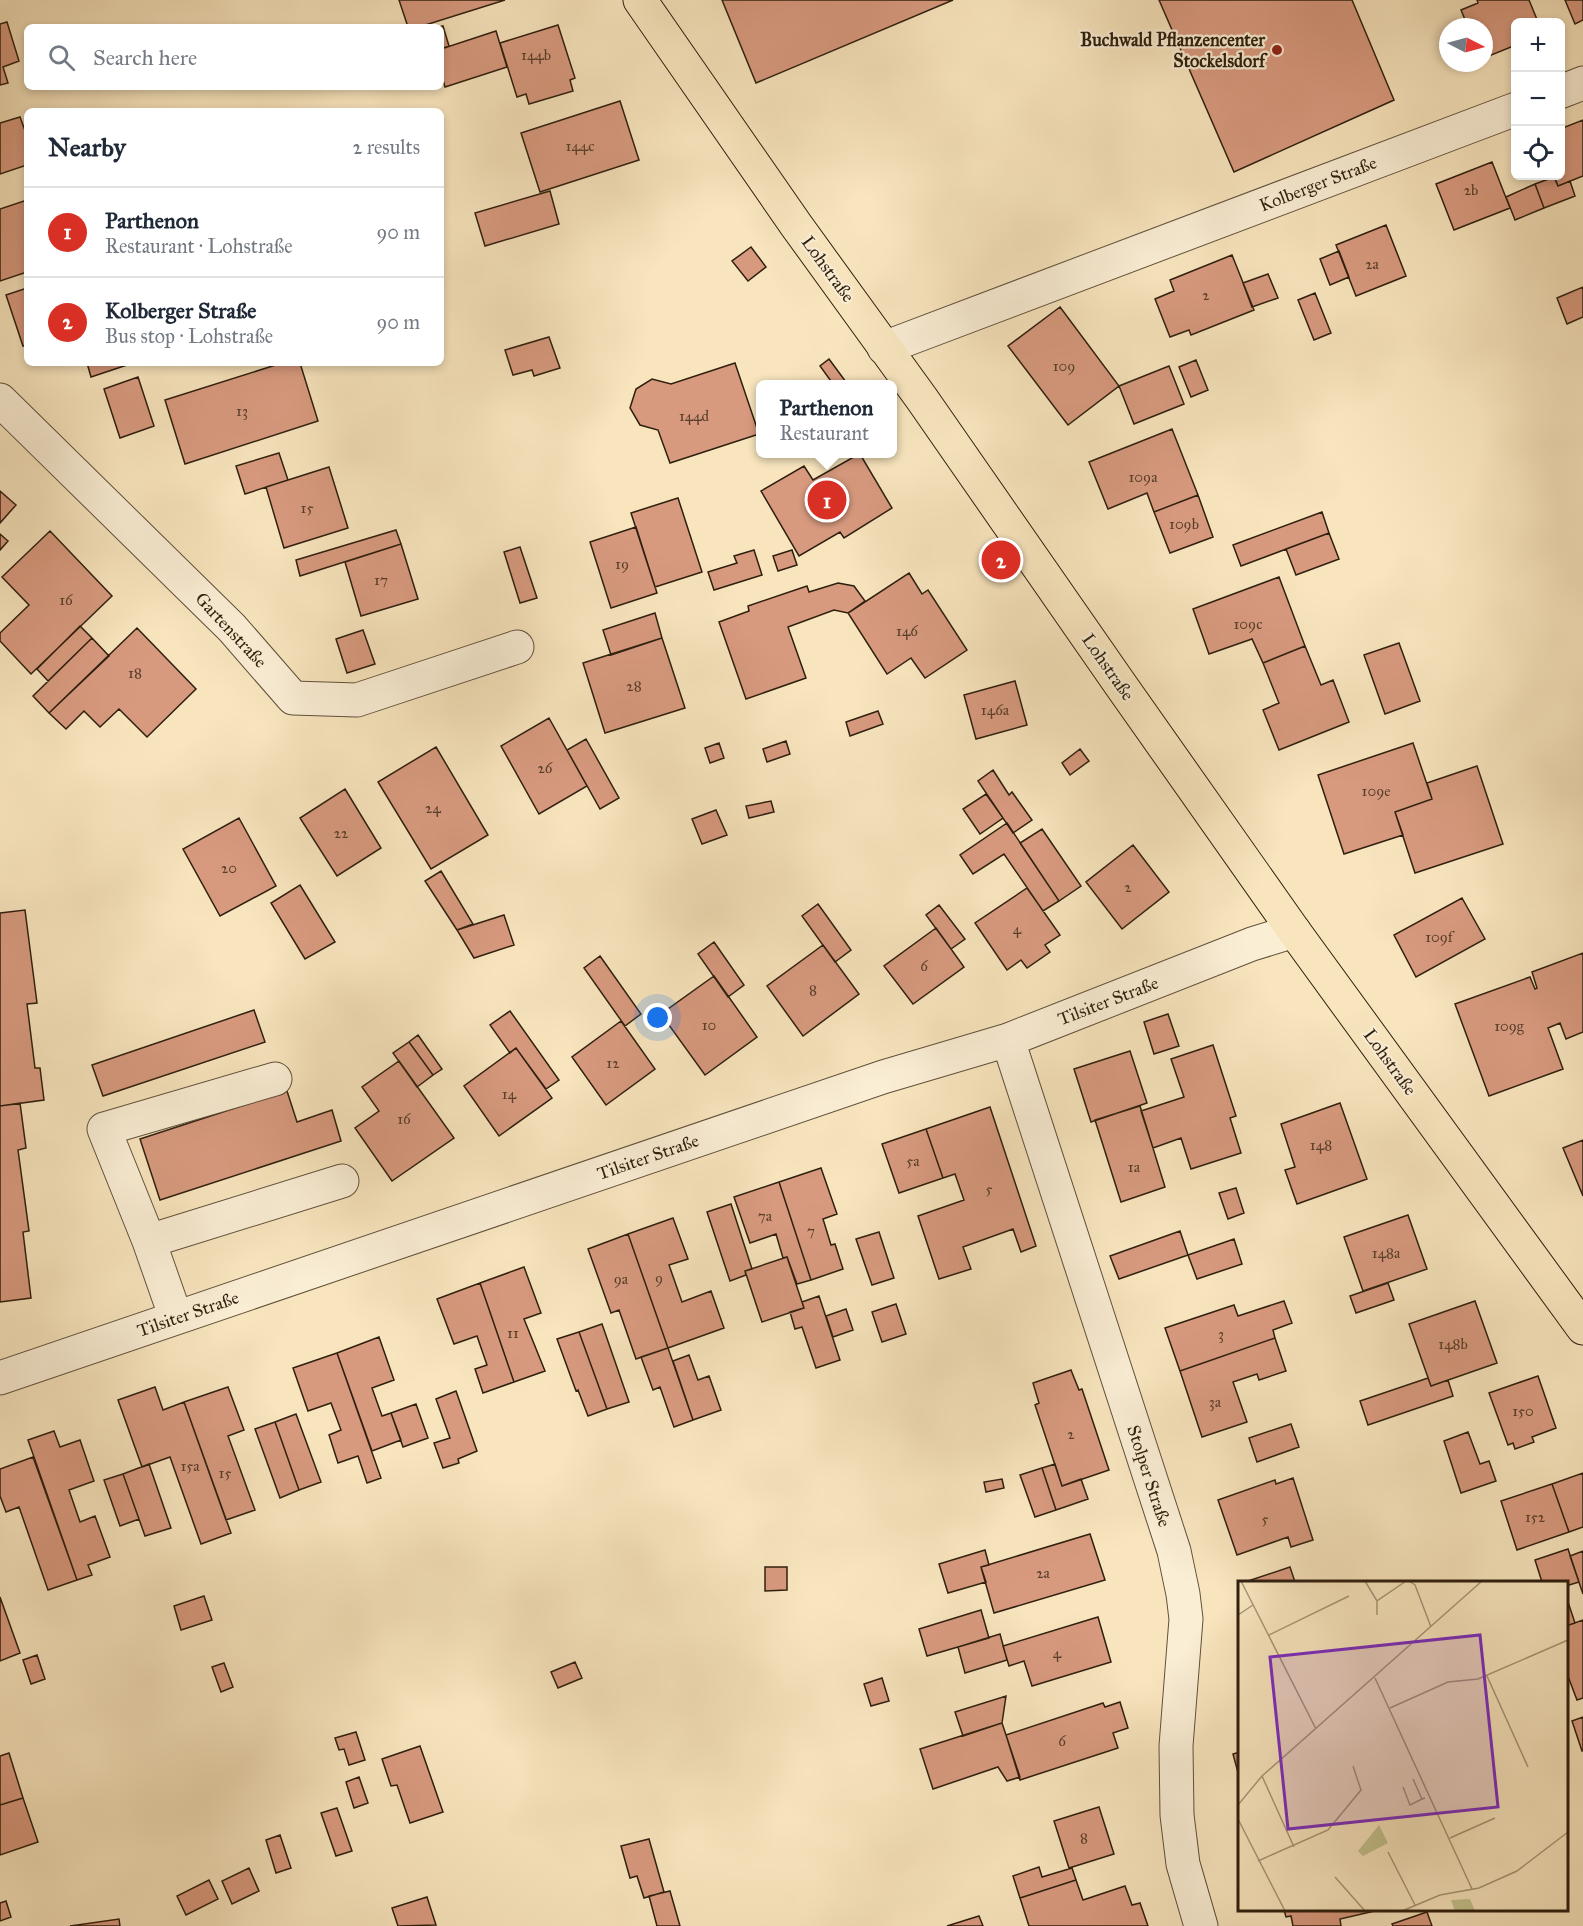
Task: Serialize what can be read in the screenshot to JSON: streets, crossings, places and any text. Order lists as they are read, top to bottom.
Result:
{
  "streets": {
    "main road": ["Lohstraße"],
    "street": [
      "Kolberger Straße",
      "Gartenstraße",
      "Tilsiter Straße",
      "Stolper Straße"
    ]
  },
  "crossings": [
    ["Kolberger Straße", "Lohstraße"],
    ["Lohstraße", "Tilsiter Straße"],
    ["Tilsiter Straße", "Stolper Straße"]
  ],
  "places": ["Buchwald Pflanzencenter Stockelsdorf"],
  "house_numbers": [
    "144b",
    "144c",
    "2b",
    "2a",
    "2",
    "109",
    "13",
    "144d",
    "109a",
    "15",
    "109b",
    "19",
    "17",
    "16",
    "109c",
    "146",
    "18",
    "28",
    "146a",
    "26",
    "109e",
    "24",
    "22",
    "20",
    "2",
    "4",
    "109f",
    "6",
    "8",
    "10",
    "109g",
    "12",
    "14",
    "16",
    "148",
    "5a",
    "1a",
    "5",
    "7a",
    "7",
    "148a",
    "9",
    "9a",
    "11",
    "3",
    "148b",
    "3a",
    "150",
    "2",
    "15a",
    "15",
    "152",
    "5",
    "2a",
    "4",
    "6",
    "8"
  ],
  "north": "right",
  "page": {
    "map_buttons": ["+", "−"],
    "search": "Search here",
    "heading": ["Nearby", "2 results"],
    "list": [
      {
        "mark": "1",
        "name": "Parthenon",
        "note": "Restaurant · Lohstraße",
        "value": "90 m"
      },
      {
        "mark": "2",
        "name": "Kolberger Straße",
        "note": "Bus stop · Lohstraße",
        "value": "90 m"
      }
    ],
    "popup": ["Parthenon", "Restaurant"],
    "pins": ["1", "2"]
  }
}
